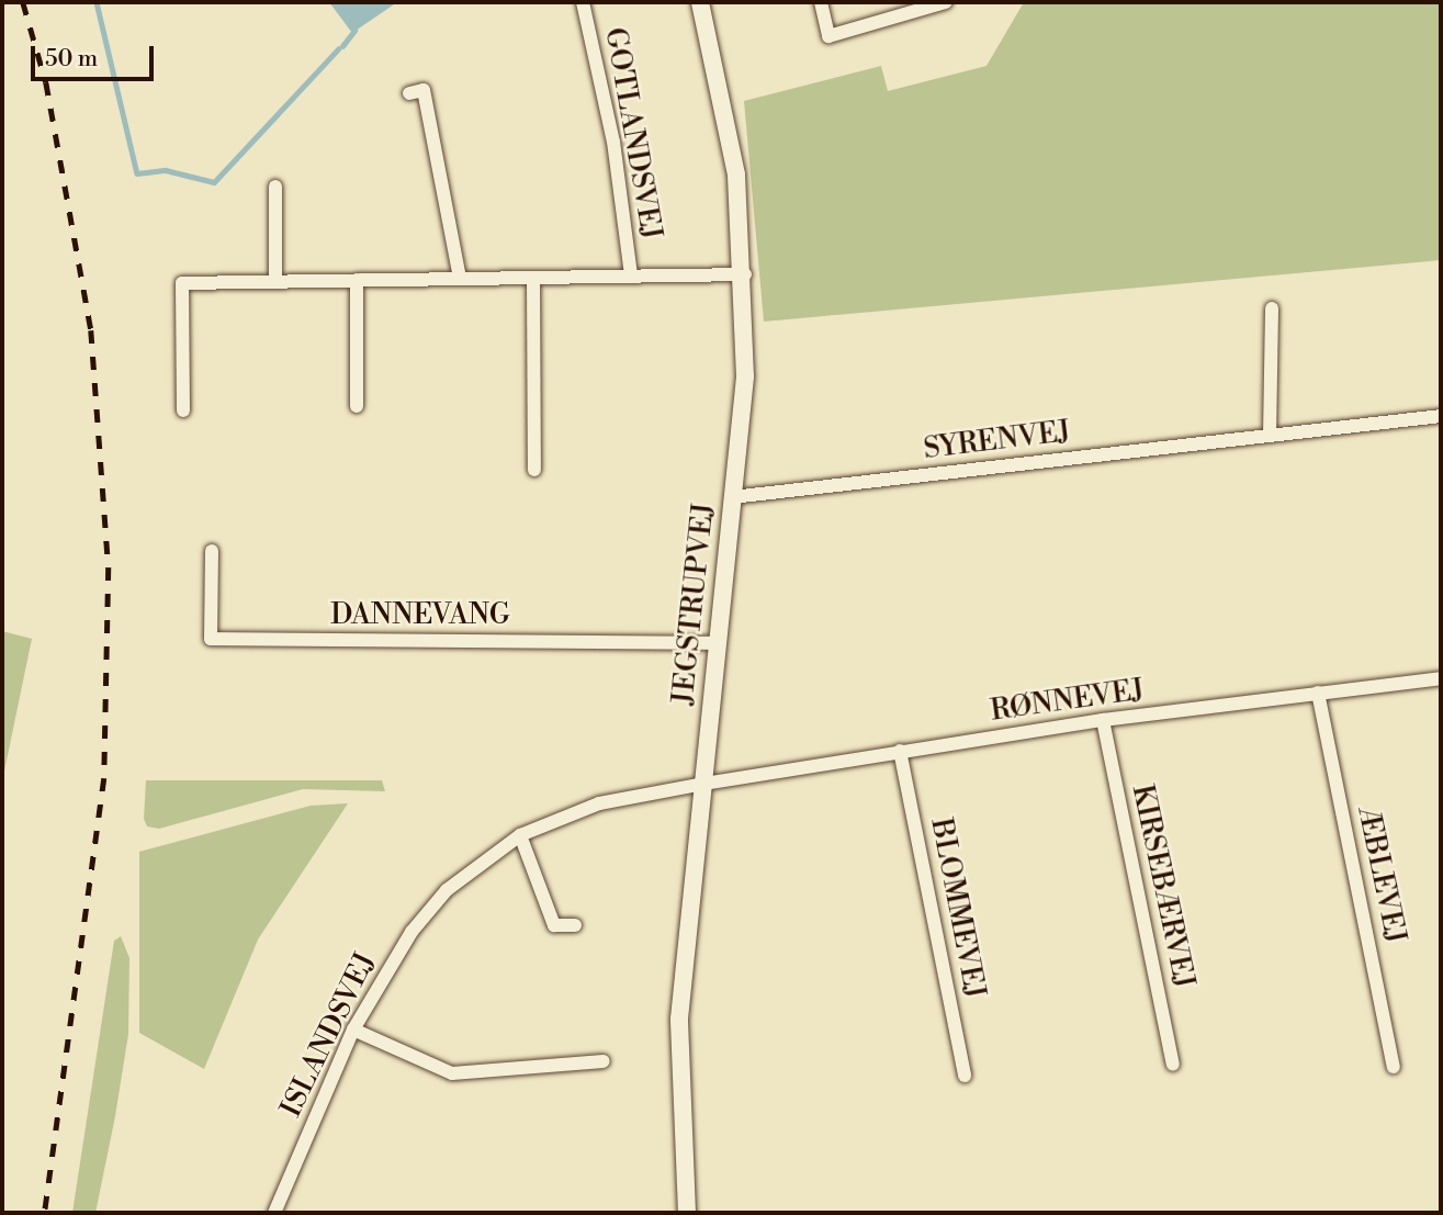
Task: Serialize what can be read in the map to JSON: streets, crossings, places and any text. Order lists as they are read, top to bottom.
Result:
{
  "streets": {
    "street": [
      "GOTLANDSVEJ",
      "SYRENVEJ",
      "JEGSTRUPVEJ",
      "DANNEVANG",
      "RØNNEVEJ",
      "ÆBLEVEJ",
      "KIRSEBÆRVEJ",
      "BLOMMEVEJ",
      "ISLANDSVEJ"
    ]
  },
  "crossings": [
    ["GOTLANDSVEJ", "JEGSTRUPVEJ"],
    ["SYRENVEJ", "JEGSTRUPVEJ"],
    ["JEGSTRUPVEJ", "DANNEVANG"],
    ["JEGSTRUPVEJ", "RØNNEVEJ"],
    ["JEGSTRUPVEJ", "ISLANDSVEJ"],
    ["RØNNEVEJ", "ÆBLEVEJ"],
    ["RØNNEVEJ", "KIRSEBÆRVEJ"],
    ["RØNNEVEJ", "BLOMMEVEJ"],
    ["RØNNEVEJ", "ISLANDSVEJ"]
  ],
  "scale_bar": "50 m"
}
